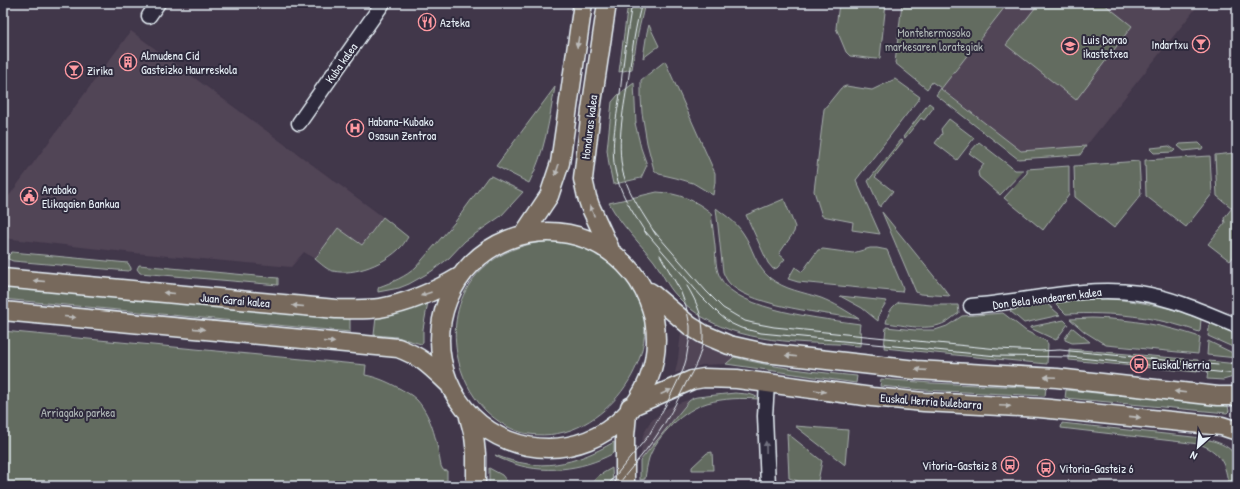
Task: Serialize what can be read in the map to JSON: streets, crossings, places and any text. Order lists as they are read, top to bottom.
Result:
{
  "streets": {
    "main road": ["Honduras kalea", "Juan Garai kalea", "Euskal Herria bulebarra"],
    "street": ["Kuba kalea", "Don Bela kondearen kalea"]
  },
  "parks": ["Montehermosoko markesaren lorategiak", "Arriagako parkea"],
  "places": {
    "restaurant": ["Azteka"],
    "bar": ["Indartxu", "Zirika"],
    "school or university": ["Luis Dorao ikastetxea"],
    "building": ["Almudena Cid Gasteizko Haurreskola"],
    "hospital": ["Habana-Kubako Osasun Zentroa"],
    "public building": ["Arabako Elikagaien Bankua"],
    "bus stop": ["Euskal Herria", "Vitoria-Gasteiz 8", "Vitoria-Gasteiz 6"]
  },
  "north": "bottom left"
}
